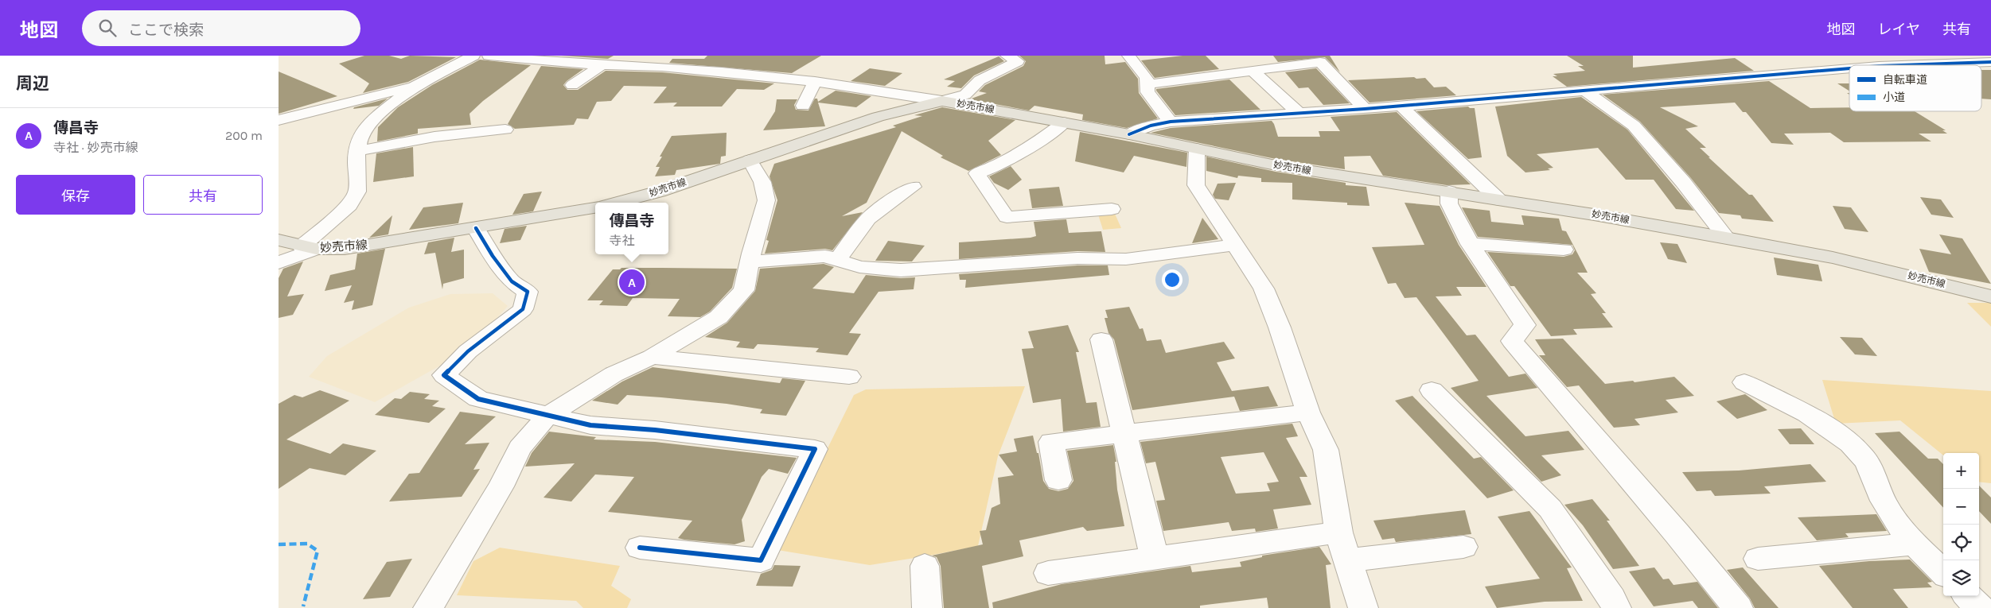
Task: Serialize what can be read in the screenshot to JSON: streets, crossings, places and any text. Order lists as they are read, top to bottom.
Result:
{
  "streets": {
    "main road": ["妙売市線"]
  },
  "legend": ["自転車道", "小道"],
  "page": {
    "header": "地図",
    "search": "ここで検索",
    "nav": ["地図", "レイヤ", "共有"],
    "heading": "周辺",
    "list": [
      {
        "mark": "A",
        "name": "傳昌寺",
        "note": "寺社 · 妙売市線",
        "value": "200 m"
      }
    ],
    "buttons": ["保存", "共有"],
    "popup": ["傳昌寺", "寺社"],
    "pins": "A",
    "map_buttons": ["+", "−"]
  }
}
